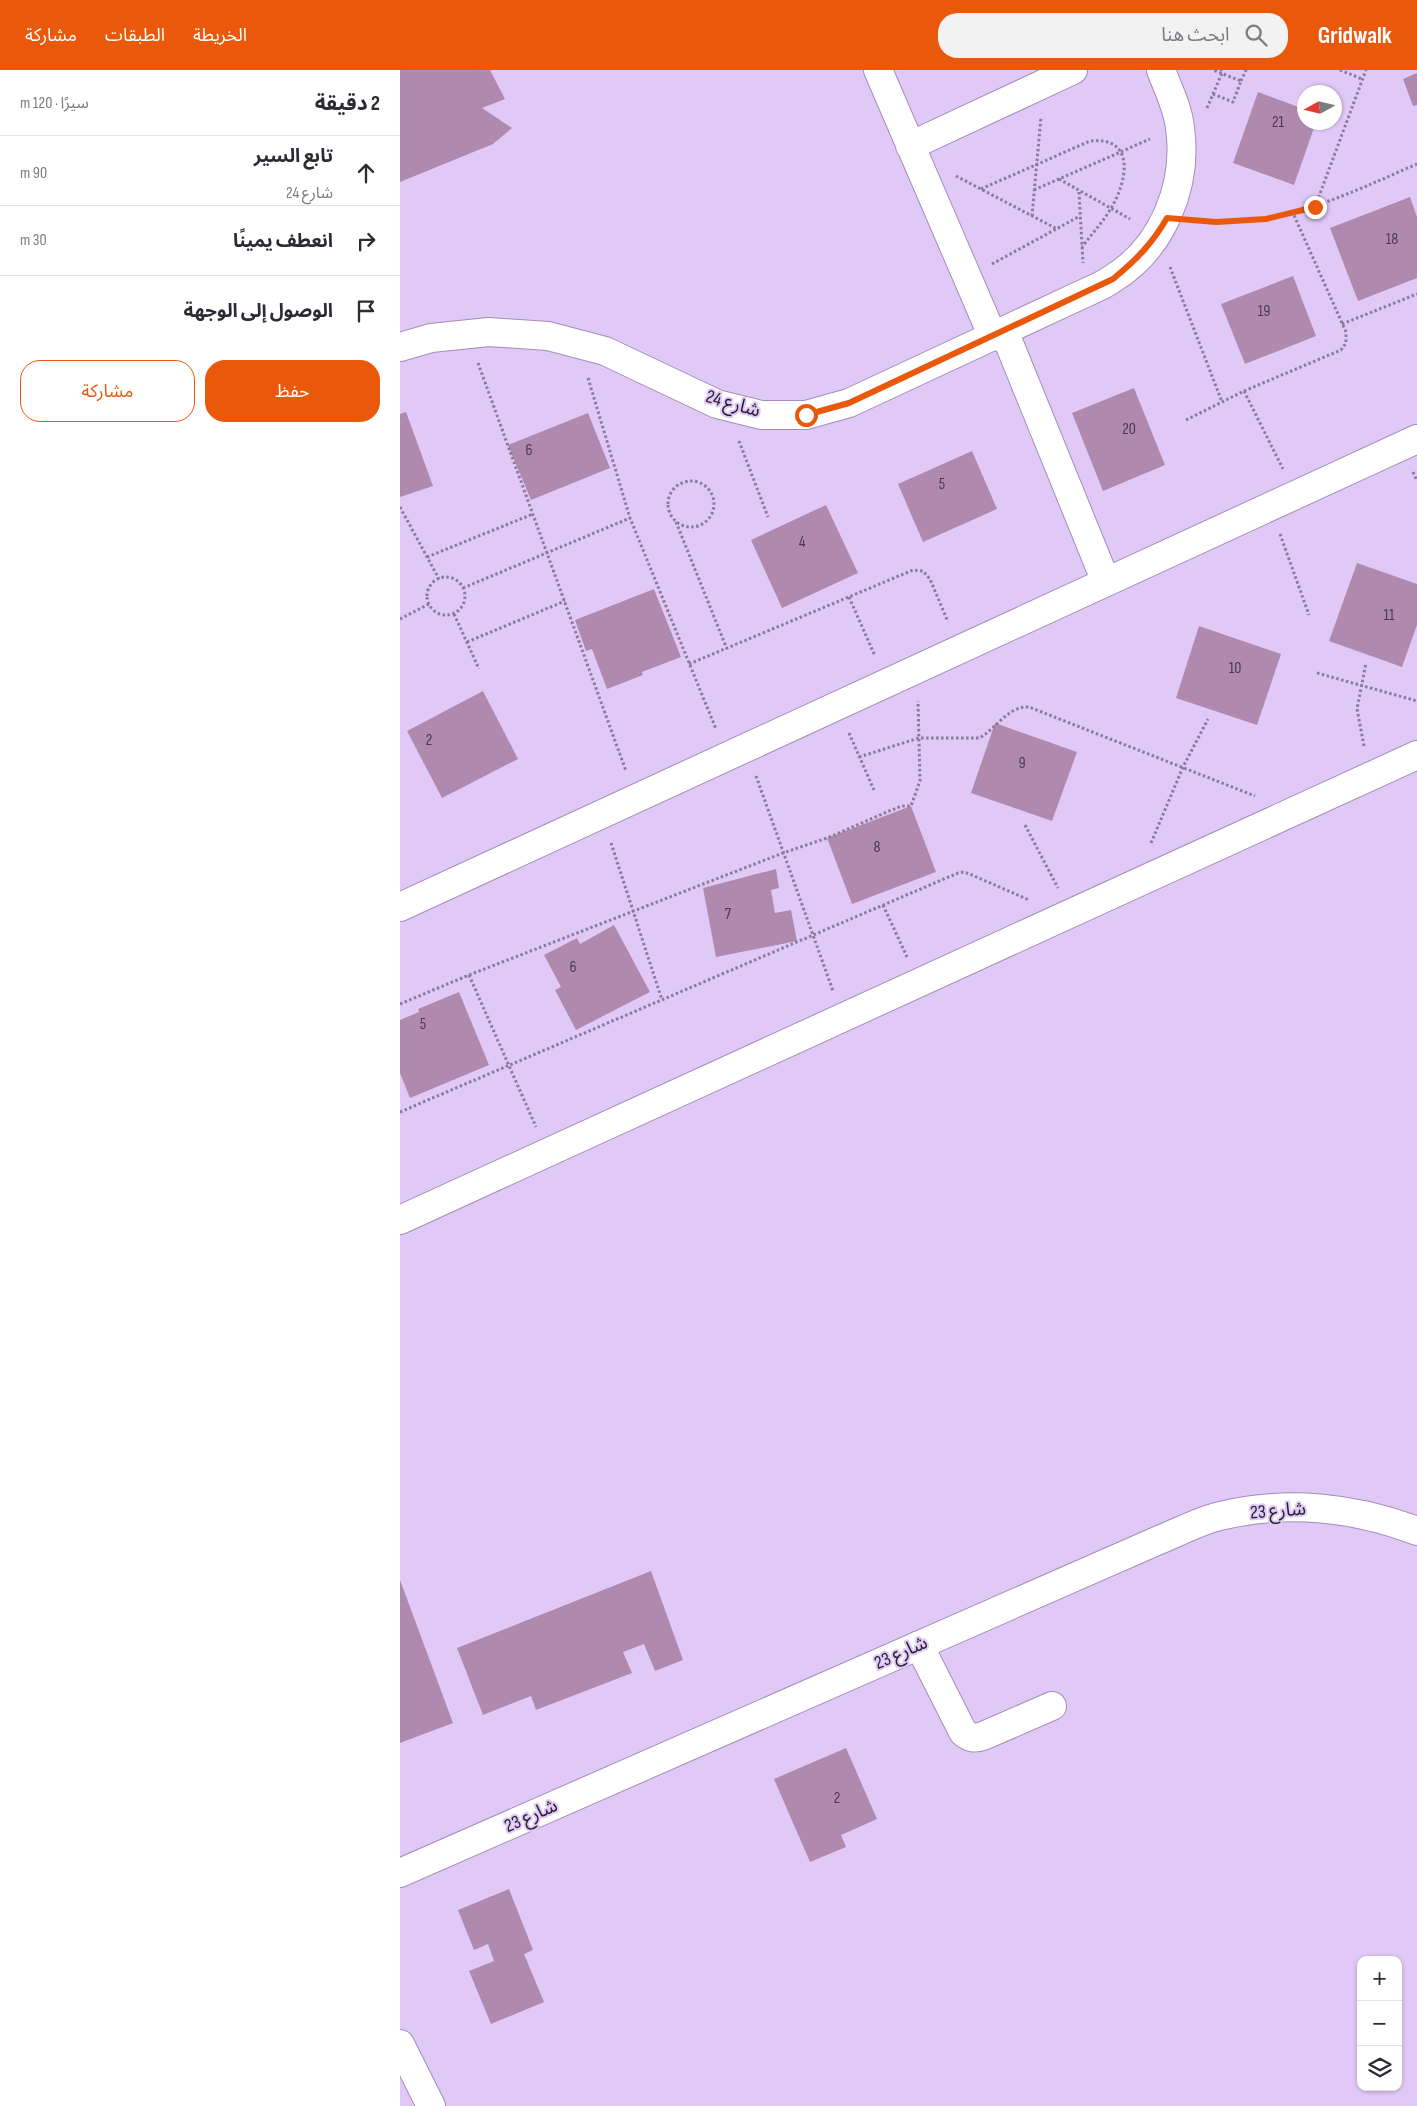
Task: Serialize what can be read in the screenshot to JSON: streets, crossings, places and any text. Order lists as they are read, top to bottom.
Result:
{
  "streets": {
    "street": ["شارع 24", "شارع 23"]
  },
  "house_numbers": [
    "21",
    "18",
    "19",
    "20",
    "6",
    "5",
    "4",
    "11",
    "10",
    "2",
    "9",
    "8",
    "7",
    "6",
    "5",
    "2"
  ],
  "north": "left",
  "page": {
    "header": "Gridwalk",
    "search": "ابحث هنا",
    "nav": ["الخريطة", "الطبقات", "مشاركة"],
    "heading": ["2 دقيقة", "سيرًا · 120 m"],
    "list": [
      ["تابع السير", "شارع 24", "90 m"],
      ["انعطف يمينًا", "30 m"],
      "الوصول إلى الوجهة"
    ],
    "buttons": ["حفظ", "مشاركة"],
    "map_buttons": ["+", "−"]
  }
}
